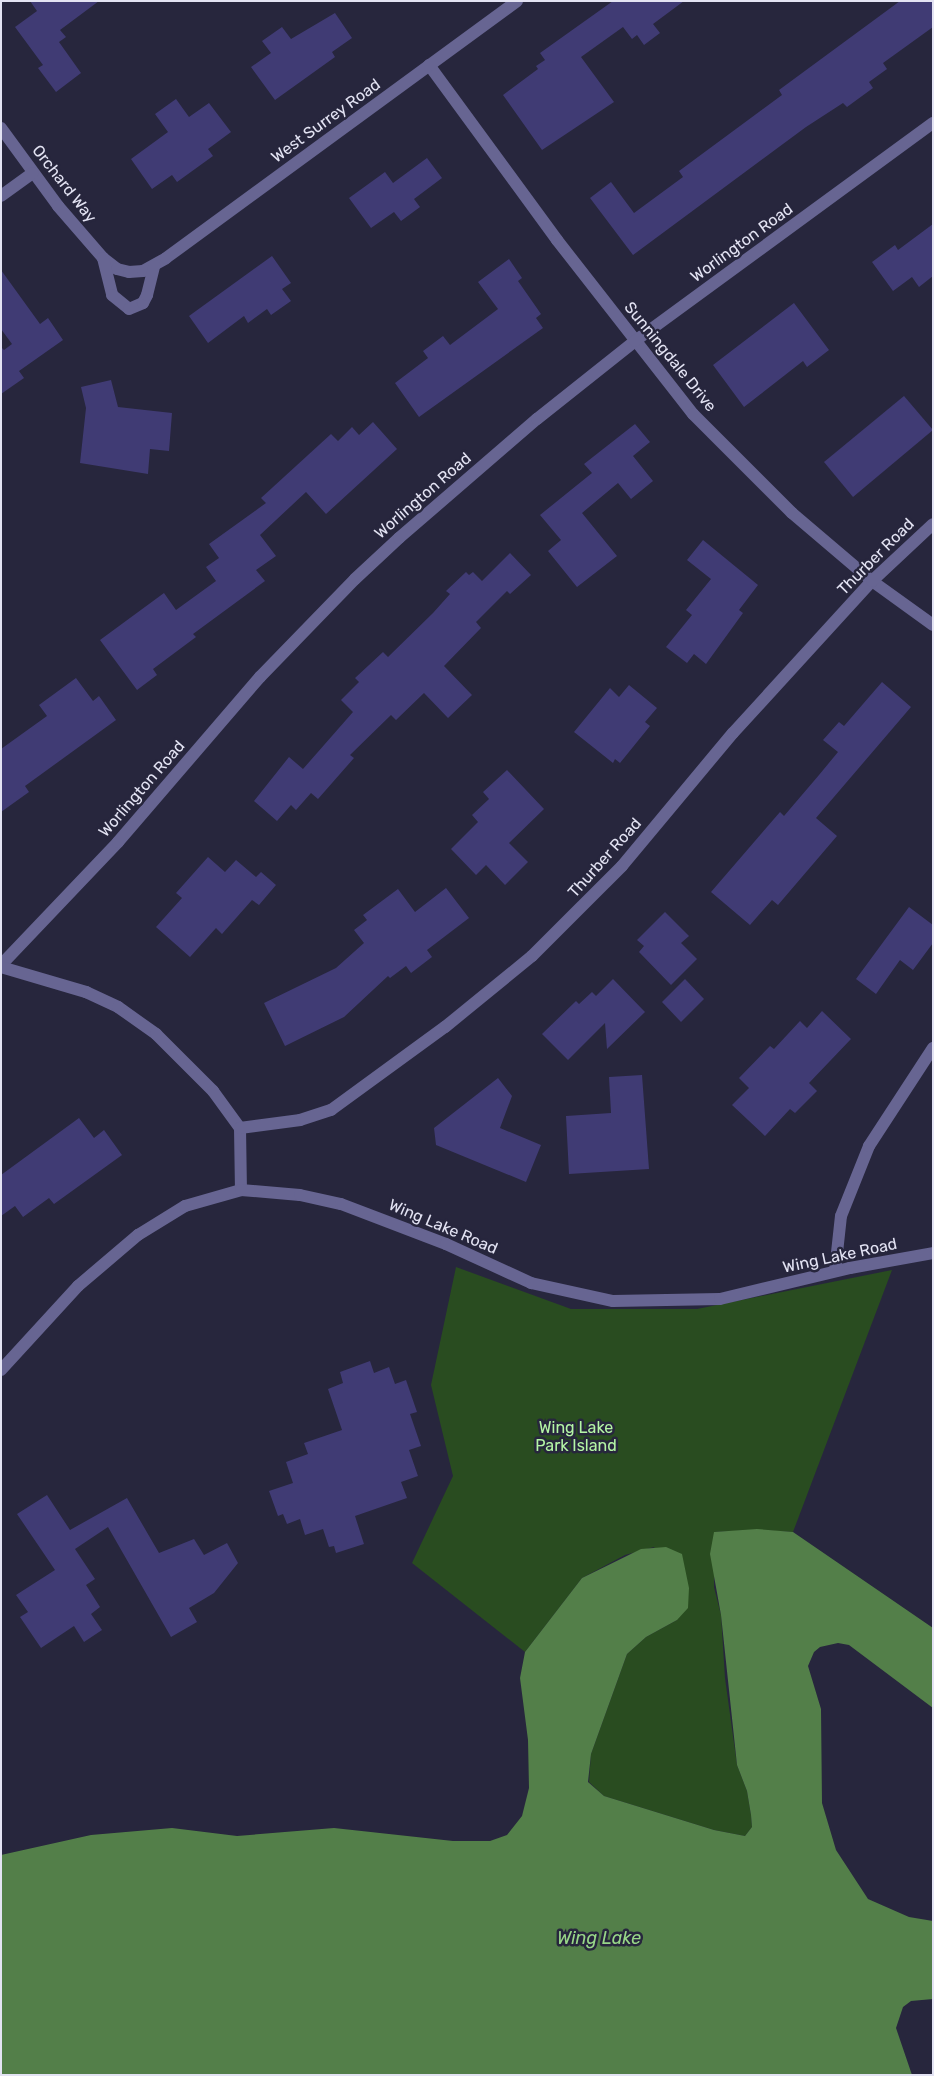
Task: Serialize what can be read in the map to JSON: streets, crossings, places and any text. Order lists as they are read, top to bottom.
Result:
{
  "streets": {
    "street": [
      "West Surrey Road",
      "Orchard Way",
      "Worlington Road",
      "Sunningdale Drive",
      "Thurber Road",
      "Wing Lake Road"
    ]
  },
  "crossings": [
    ["West Surrey Road", "Orchard Way"],
    ["West Surrey Road", "Sunningdale Drive"],
    ["Worlington Road", "Sunningdale Drive"],
    ["Sunningdale Drive", "Thurber Road"]
  ],
  "water": ["Wing Lake"],
  "parks": ["Wing Lake Park Island"]
}
